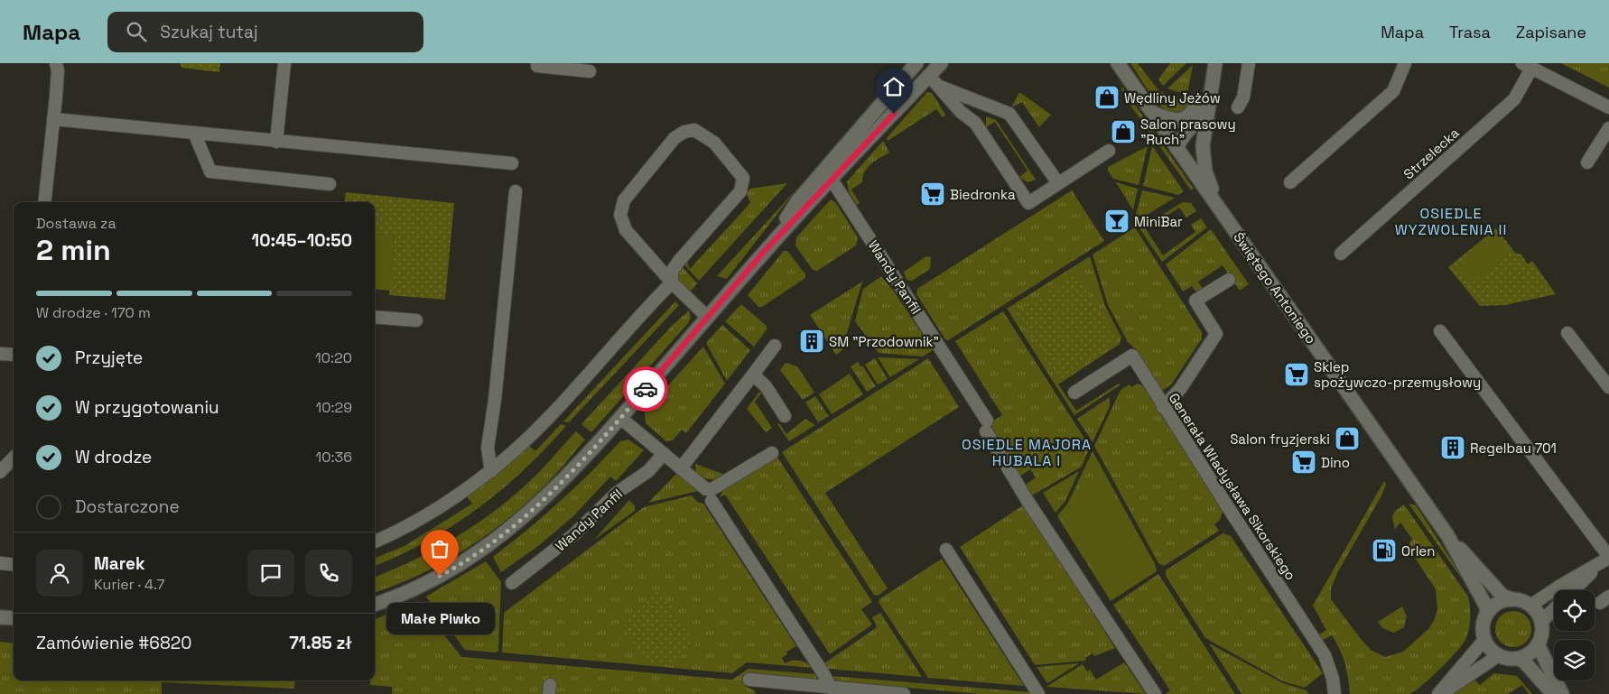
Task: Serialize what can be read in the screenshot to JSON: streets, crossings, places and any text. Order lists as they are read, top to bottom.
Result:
{
  "streets": {
    "street": [
      "Strzelecka",
      "Wandy Panfil",
      "Świętego Antoniego",
      "Generała Władysława Sikorskiego"
    ]
  },
  "districts": ["OSIEDLE WYZWOLENIA II", "OSIEDLE MAJORA HUBALA I"],
  "places": {
    "shop": ["Wędliny Jeżów", "Salon prasowy \"Ruch\"", "Salon fryzjerski"],
    "supermarket": ["Biedronka", "Sklep spożywczo-przemysłowy", "Dino"],
    "bar": ["MiniBar"],
    "building": ["SM \"Przodownik\"", "Regelbau 701"],
    "fuel station": ["Orlen"],
    "other": ["Małe Piwko"]
  },
  "page": {
    "header": "Mapa",
    "search": "Szukaj tutaj",
    "nav": ["Mapa", "Trasa", "Zapisane"],
    "heading": ["2 min", "Dostawa za", "10:45–10:50"],
    "panel": [
      "Marek",
      "Kurier · 4.7",
      "Zamówienie #6820",
      "71.85 zł"
    ],
    "bar": "W drodze · 170 m",
    "list": [
      ["Przyjęte", "10:20"],
      ["W przygotowaniu", "10:29"],
      ["W drodze", "10:36"],
      "Dostarczone"
    ],
    "bubble": "Małe Piwko"
  }
}
